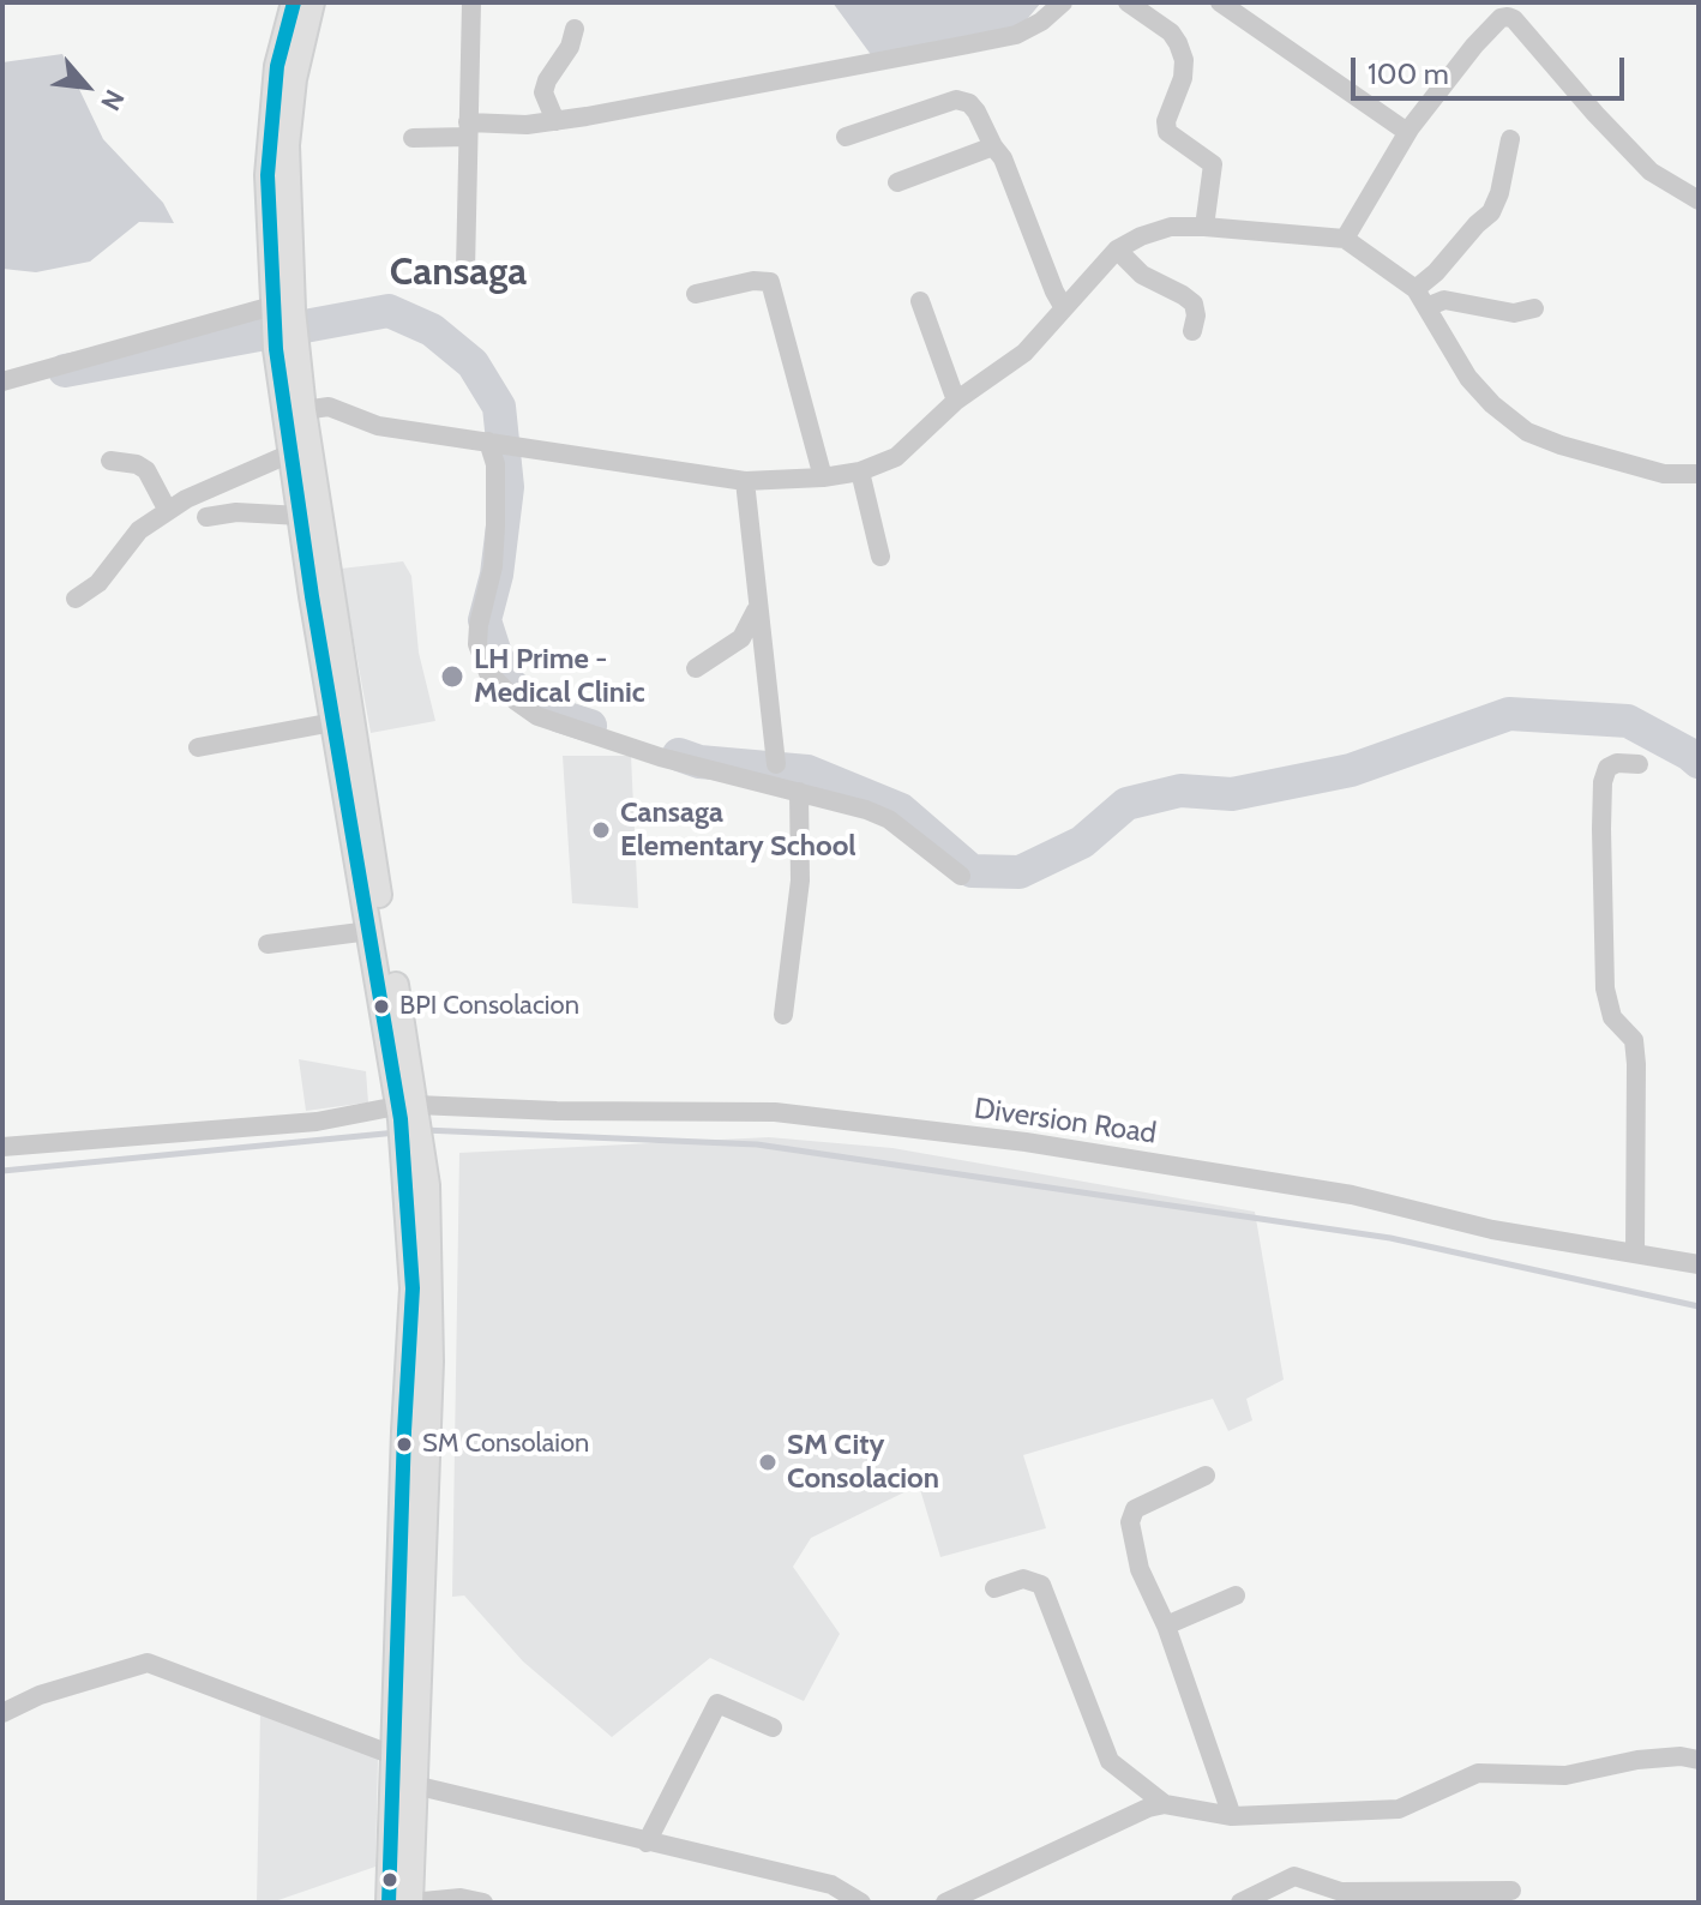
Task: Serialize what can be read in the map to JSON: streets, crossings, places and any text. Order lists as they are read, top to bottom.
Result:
{
  "streets": {
    "street": ["Diversion Road"]
  },
  "districts": ["Cansaga"],
  "places": [
    "LH Prime - Medical Clinic",
    "Cansaga Elementary School",
    "BPI Consolacion",
    "SM Consolaion",
    "SM City Consolacion"
  ],
  "scale_bar": "100 m",
  "north": "bottom right"
}
